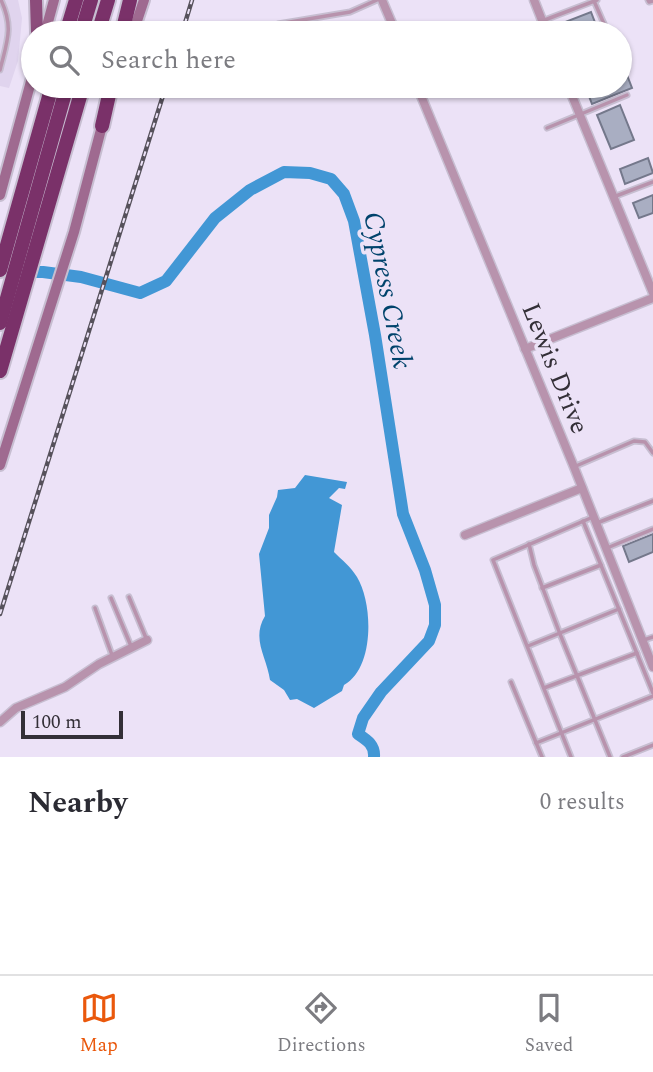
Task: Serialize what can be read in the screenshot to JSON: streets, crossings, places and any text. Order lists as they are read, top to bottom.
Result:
{
  "streets": {
    "street": ["Lewis Drive"]
  },
  "water": ["Cypress Creek"],
  "scale_bar": "100 m",
  "page": {
    "search": "Search here",
    "scale": "100 m",
    "heading": ["Nearby", "0 results"],
    "nav": ["Map", "Directions", "Saved"]
  }
}
